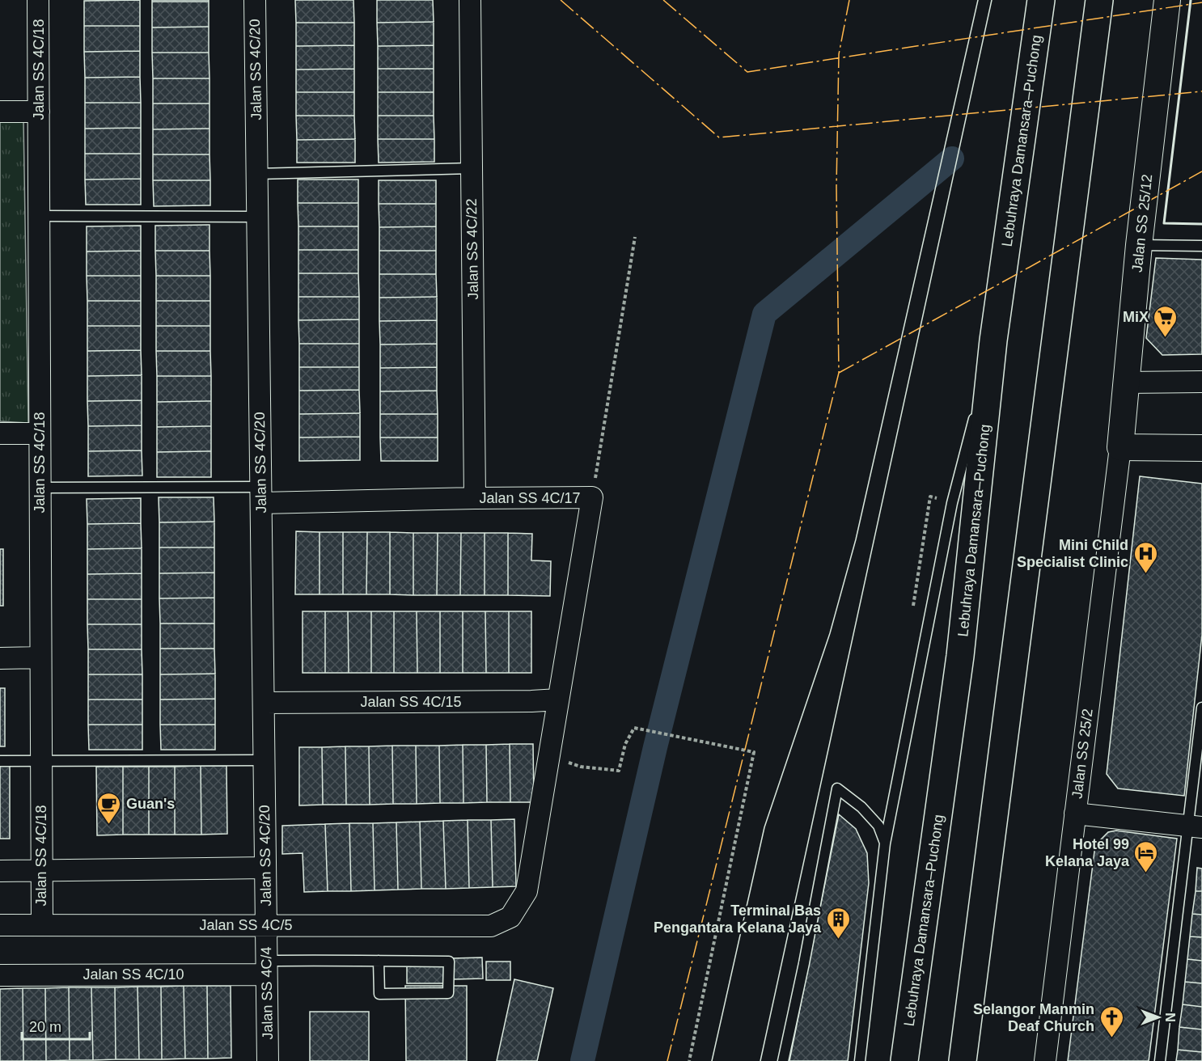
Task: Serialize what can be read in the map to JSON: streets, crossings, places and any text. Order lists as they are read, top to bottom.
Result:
{
  "streets": {
    "highway": ["Lebuhraya Damansara–Puchong"],
    "street": [
      "Jalan SS 4C/18",
      "Jalan SS 4C/20",
      "Jalan SS 25/12",
      "Jalan SS 4C/22",
      "Jalan SS 4C/17",
      "Jalan SS 4C/15",
      "Jalan SS 25/2",
      "Jalan SS 4C/5",
      "Jalan SS 4C/10",
      "Jalan SS 4C/4"
    ]
  },
  "crossings": [
    ["Jalan SS 4C/18", "Jalan SS 4C/5"],
    ["Jalan SS 4C/20", "Jalan SS 4C/17"],
    ["Jalan SS 4C/20", "Jalan SS 4C/15"],
    ["Jalan SS 4C/20", "Jalan SS 4C/5"],
    ["Jalan SS 4C/20", "Jalan SS 4C/4"],
    ["Jalan SS 25/12", "Jalan SS 25/2"],
    ["Jalan SS 4C/22", "Jalan SS 4C/17"],
    ["Jalan SS 4C/5", "Jalan SS 4C/4"],
    ["Jalan SS 4C/10", "Jalan SS 4C/4"]
  ],
  "places": {
    "supermarket": ["MiX"],
    "hospital": ["Mini Child Specialist Clinic"],
    "cafe": ["Guan's"],
    "hotel": ["Hotel 99 Kelana Jaya"],
    "building": ["Terminal Bas Pengantara Kelana Jaya"],
    "church": ["Selangor Manmin Deaf Church"]
  },
  "scale_bar": "20 m",
  "north": "right"
}
